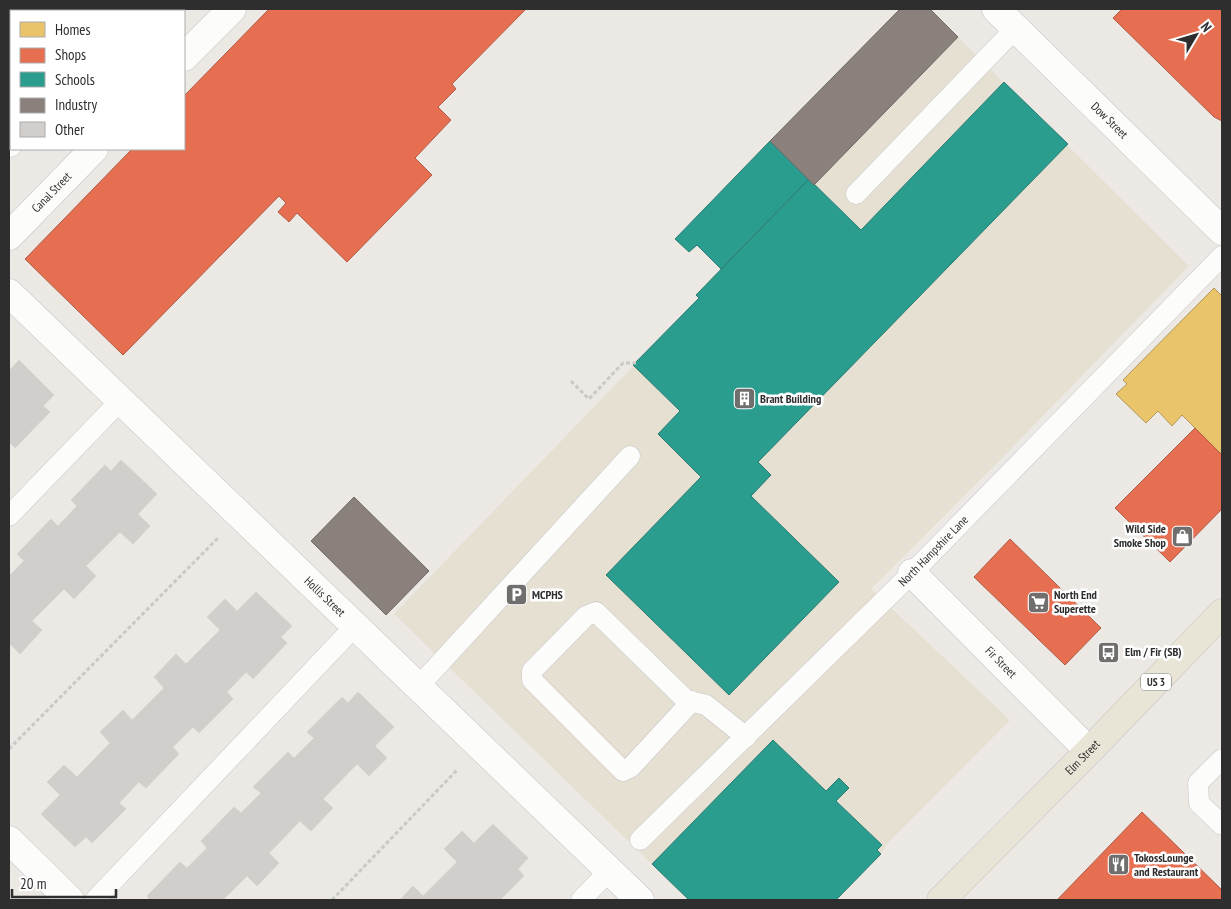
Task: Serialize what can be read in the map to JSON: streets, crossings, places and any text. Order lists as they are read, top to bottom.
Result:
{
  "streets": {
    "main road": ["US 3", "Elm Street"],
    "street": [
      "Dow Street",
      "Canal Street",
      "Hollis Street",
      "Fir Street"
    ],
    "lane": ["North Hampshire Lane"]
  },
  "crossings": [
    ["North Hampshire Lane", "Fir Street"],
    ["Fir Street", "Elm Street"]
  ],
  "places": {
    "building": ["Brant Building"],
    "shop": ["Wild Side Smoke Shop"],
    "parking": ["MCPHS"],
    "supermarket": ["North End Superette"],
    "bus stop": ["Elm / Fir (SB)"],
    "restaurant": ["TokossLounge and Restaurant"]
  },
  "legend": [
    "Homes",
    "Shops",
    "Schools",
    "Industry",
    "Other"
  ],
  "scale_bar": "20 m",
  "north": "top right"
}
